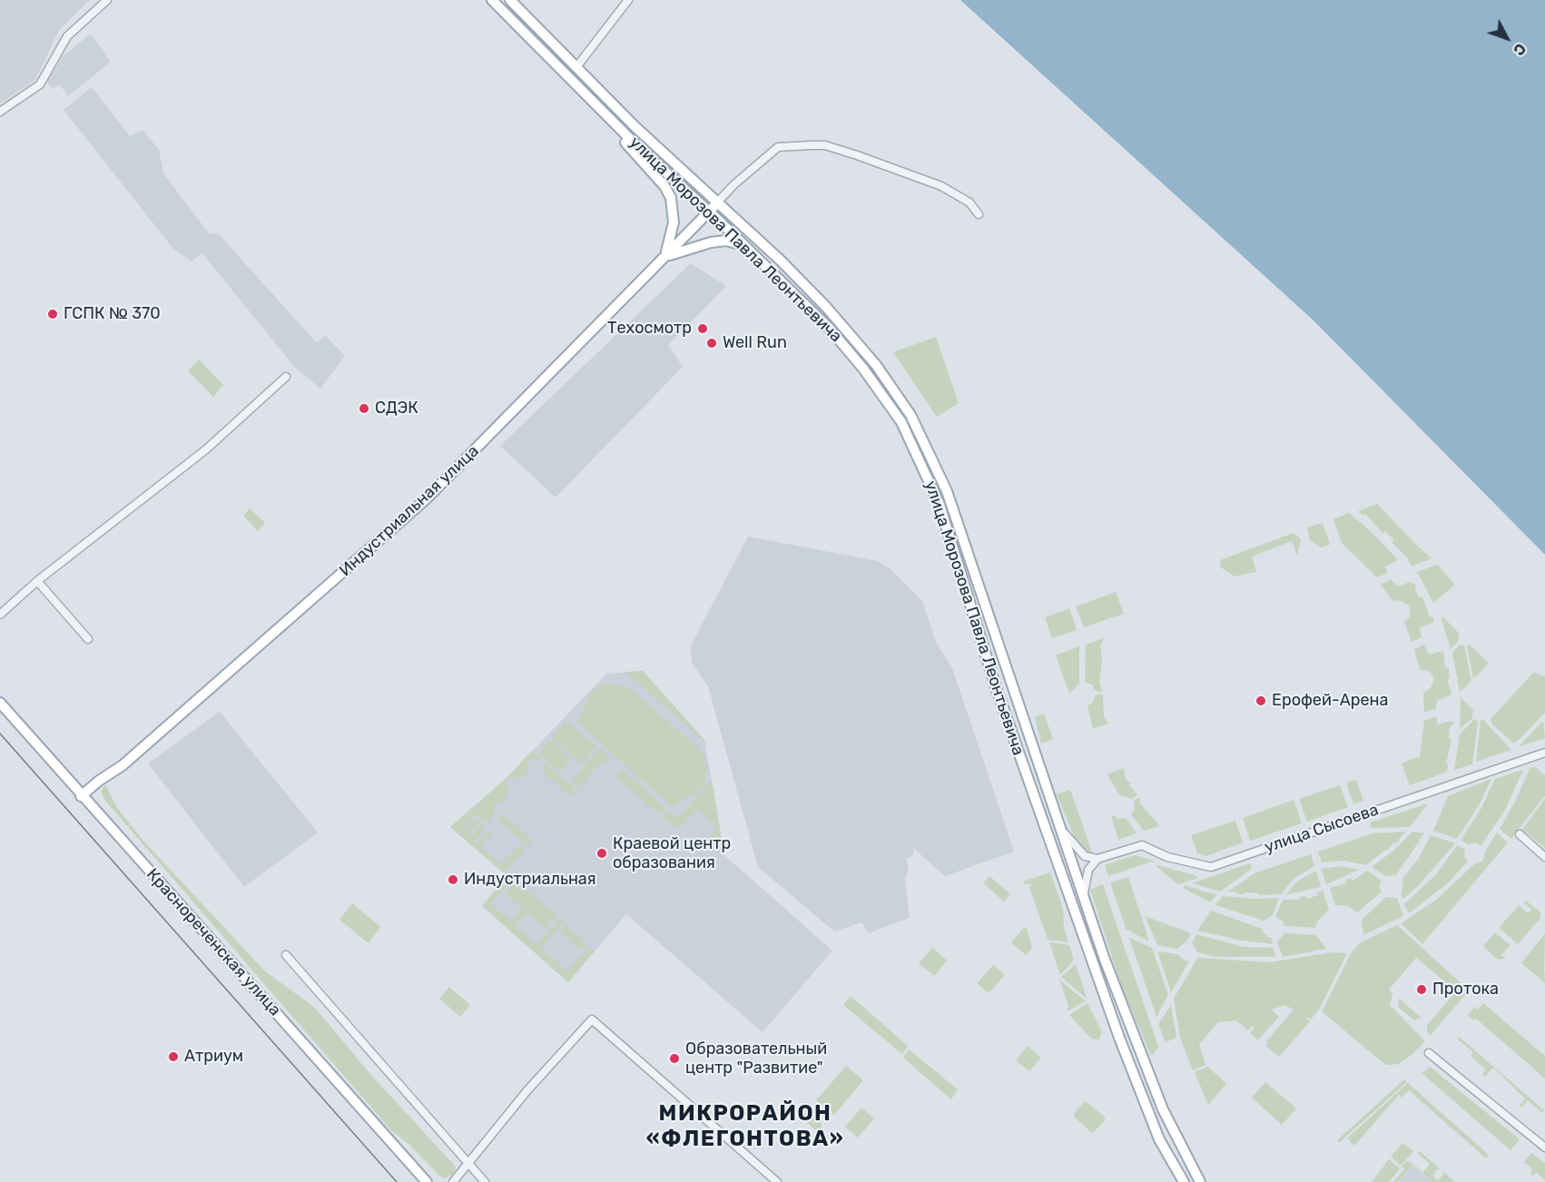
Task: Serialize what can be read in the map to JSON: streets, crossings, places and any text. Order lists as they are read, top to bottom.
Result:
{
  "streets": {
    "main road": ["улица Морозова Павла Леонтьевича", "Индустриальная улица", "Краснореченская улица"],
    "street": ["улица Сысоева"]
  },
  "crossings": [
    ["улица Морозова Павла Леонтьевича", "Индустриальная улица"],
    ["Индустриальная улица", "Краснореченская улица"]
  ],
  "districts": ["МИКРОРАЙОН «ФЛЕГОНТОВА»"],
  "places": [
    "ГСПК № 370",
    "Техосмотр",
    "Well Run",
    "СДЭК",
    "Ерофей-Арена",
    "Краевой центр образования",
    "Индустриальная",
    "Протока",
    "Атриум",
    "Образовательный центр \"Развитие\""
  ],
  "north": "bottom right"
}
